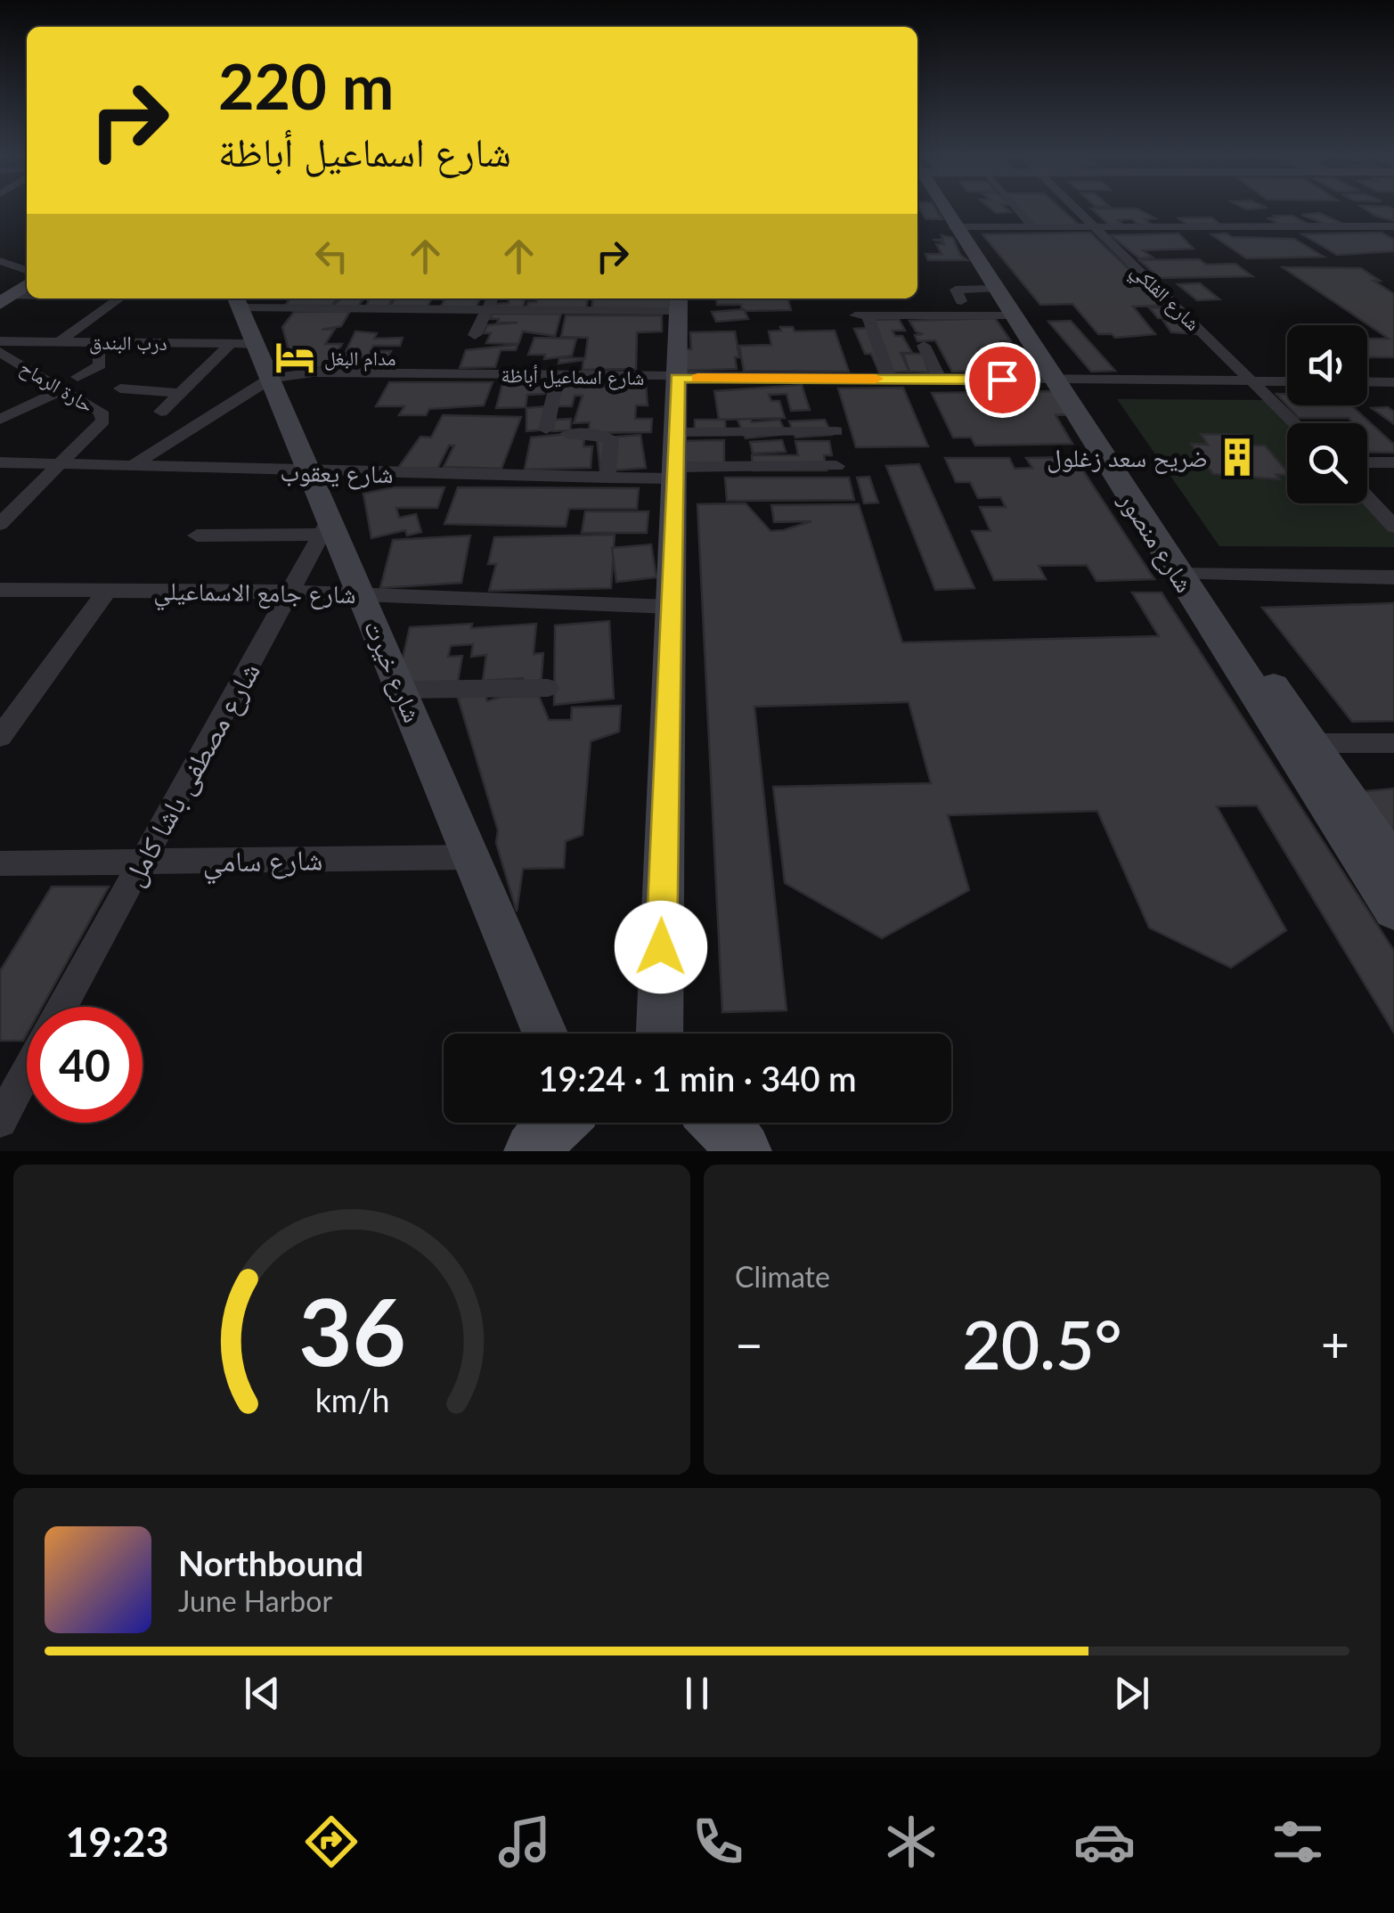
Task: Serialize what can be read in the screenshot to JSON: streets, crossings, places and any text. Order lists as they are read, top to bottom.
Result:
{
  "streets": {
    "street": [
      "شارع الفلكي",
      "درب البندق",
      "شارع اسماعيل أباظة",
      "حارة الرماح",
      "شارع يعقوب",
      "شارع منصور",
      "شارع جامع الاسماعيلي",
      "شارع خيرت",
      "شارع مصطفى باشا كامل",
      "شارع سامي"
    ]
  },
  "crossings": [
    ["شارع الفلكي", "شارع اسماعيل أباظة"],
    ["درب البندق", "شارع خيرت"],
    ["شارع اسماعيل أباظة", "شارع منصور"],
    ["شارع اسماعيل أباظة", "شارع خيرت"],
    ["حارة الرماح", "شارع يعقوب"],
    ["شارع يعقوب", "شارع خيرت"],
    ["شارع جامع الاسماعيلي", "شارع خيرت"],
    ["شارع جامع الاسماعيلي", "شارع مصطفى باشا كامل"],
    ["شارع خيرت", "شارع مصطفى باشا كامل"],
    ["شارع خيرت", "شارع سامي"],
    ["شارع مصطفى باشا كامل", "شارع سامي"]
  ],
  "places": {
    "hotel": ["مدام البغل"],
    "building": ["ضريح سعد زغلول"]
  },
  "page": {
    "turn": ["220 m", "شارع اسماعيل أباظة"],
    "limit": "40",
    "trip": "19:24 · 1 min · 340 m",
    "tile": "Climate",
    "heat": ["−", "20.5°", "+"],
    "song": ["Northbound", "June Harbor"],
    "tabs": "19:23",
    "gauge": ["36", "km/h"]
  }
}
